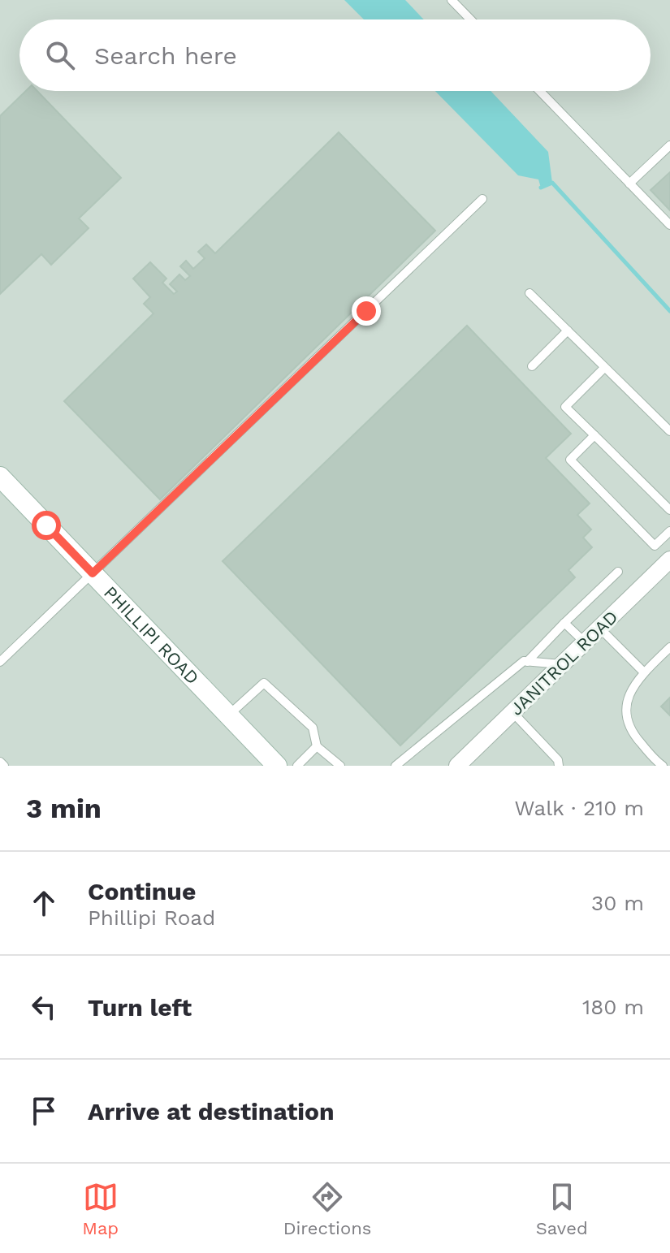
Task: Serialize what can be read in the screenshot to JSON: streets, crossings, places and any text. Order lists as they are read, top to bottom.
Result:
{
  "streets": {
    "main road": ["PHILLIPI ROAD"],
    "street": ["JANITROL ROAD"]
  },
  "page": {
    "search": "Search here",
    "heading": ["3 min", "Walk · 210 m"],
    "list": [
      ["Continue", "Phillipi Road", "30 m"],
      ["Turn left", "180 m"],
      "Arrive at destination"
    ],
    "nav": ["Map", "Directions", "Saved"]
  }
}
